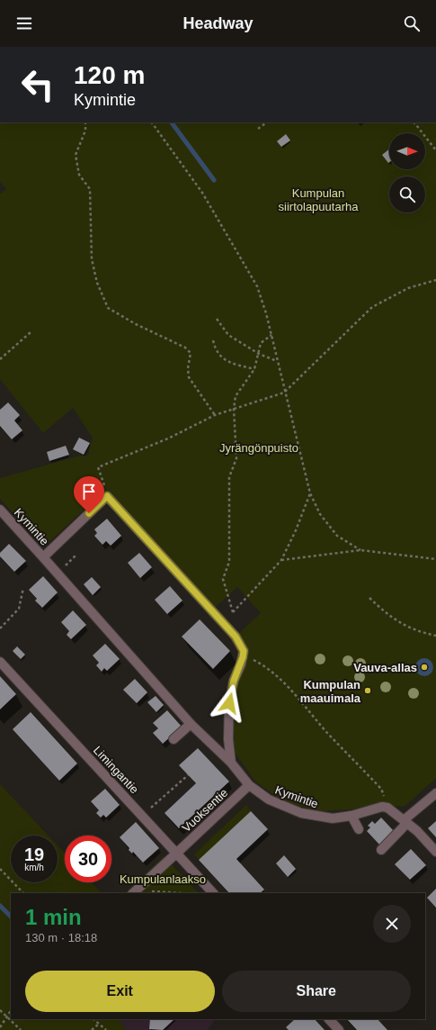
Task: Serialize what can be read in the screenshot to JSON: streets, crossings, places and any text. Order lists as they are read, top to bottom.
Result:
{
  "streets": {
    "street": ["Kymintie", "Limingantie", "Vuoksentie"]
  },
  "crossings": [
    ["Kymintie", "Vuoksentie"],
    ["Limingantie", "Vuoksentie"]
  ],
  "parks": ["Kumpulan siirtolapuutarha", "Jyrängönpuisto", "Kumpulanlaakso"],
  "places": ["Vauva-allas", "Kumpulan maauimala"],
  "north": "right",
  "page": {
    "header": "Headway",
    "turn": ["120 m", "Kymintie"],
    "speed": "19 km/h",
    "limit": "30",
    "heading": ["1 min", "130 m · 18:18"],
    "buttons": ["Exit", "Share"]
  }
}
